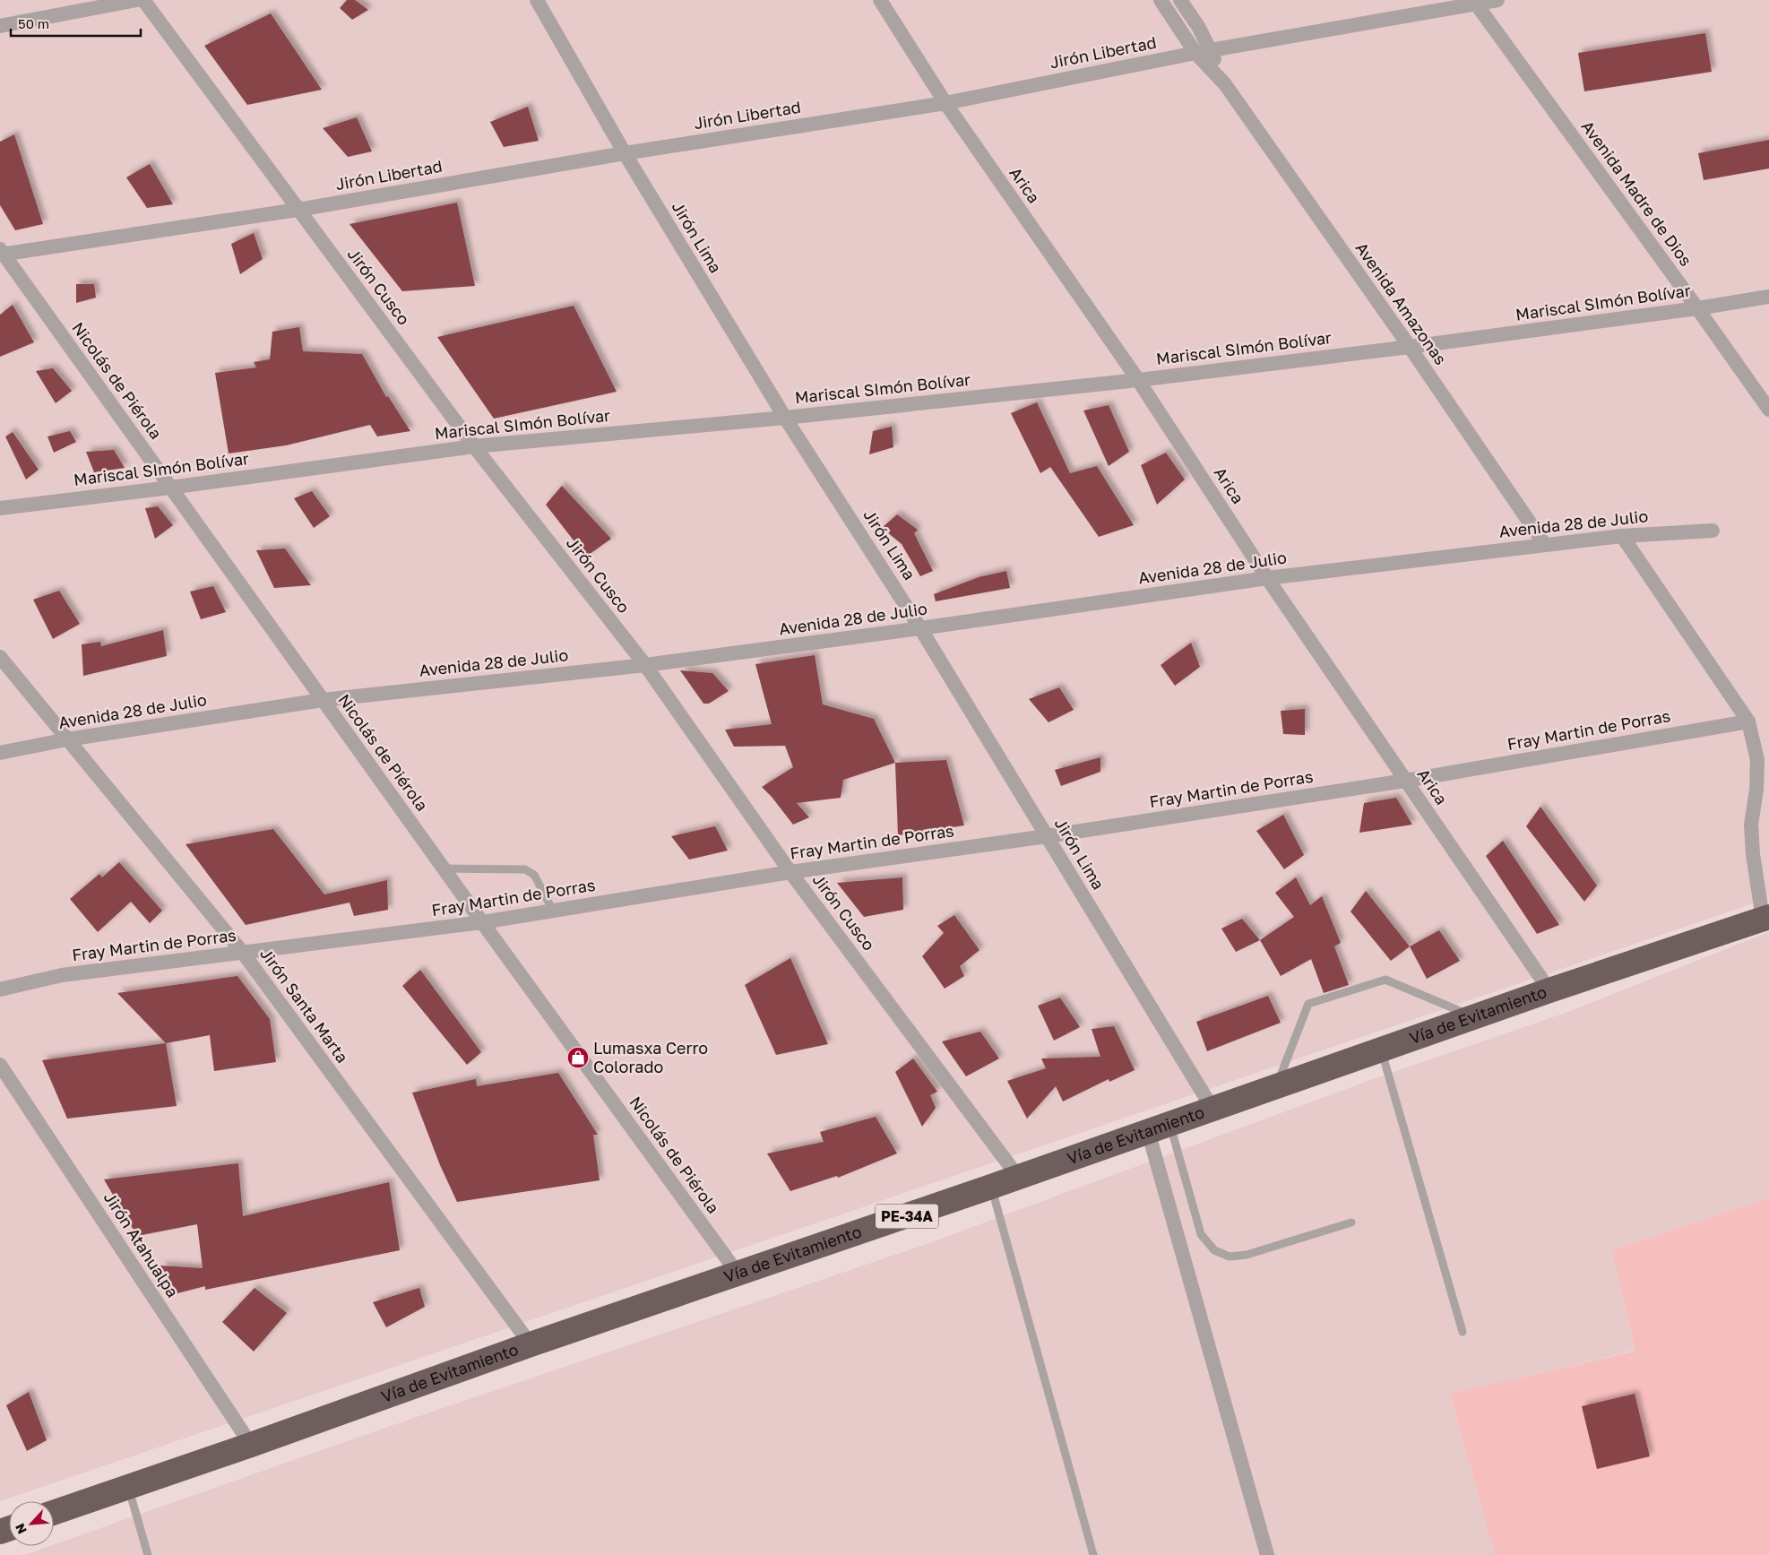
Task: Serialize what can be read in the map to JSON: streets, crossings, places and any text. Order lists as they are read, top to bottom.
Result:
{
  "streets": {
    "highway": ["Vía de Evitamiento", "PE-34A"],
    "street": [
      "Jirón Libertad",
      "Arica",
      "Avenida Madre de Dios",
      "Jirón Lima",
      "Jirón Cusco",
      "Mariscal SImón Bolívar",
      "Avenida Amazonas",
      "Nicolás de Piérola",
      "Avenida 28 de Julio",
      "Fray Martin de Porras",
      "Jirón Santa Marta",
      "Jirón Atahualpa"
    ]
  },
  "crossings": [
    ["Jirón Libertad", "Arica"],
    ["Jirón Libertad", "Avenida Madre de Dios"],
    ["Jirón Libertad", "Jirón Lima"],
    ["Jirón Libertad", "Jirón Cusco"],
    ["Jirón Libertad", "Avenida Amazonas"],
    ["Jirón Libertad", "Nicolás de Piérola"],
    ["Arica", "Mariscal SImón Bolívar"],
    ["Arica", "Avenida 28 de Julio"],
    ["Arica", "Fray Martin de Porras"],
    ["Arica", "Vía de Evitamiento"],
    ["Avenida Madre de Dios", "Mariscal SImón Bolívar"],
    ["Jirón Lima", "Mariscal SImón Bolívar"],
    ["Jirón Lima", "Avenida 28 de Julio"],
    ["Jirón Lima", "Fray Martin de Porras"],
    ["Jirón Lima", "Vía de Evitamiento"],
    ["Jirón Cusco", "Mariscal SImón Bolívar"],
    ["Jirón Cusco", "Avenida 28 de Julio"],
    ["Jirón Cusco", "Fray Martin de Porras"],
    ["Jirón Cusco", "Vía de Evitamiento"],
    ["Mariscal SImón Bolívar", "Avenida Amazonas"],
    ["Mariscal SImón Bolívar", "Nicolás de Piérola"],
    ["Avenida Amazonas", "Avenida 28 de Julio"],
    ["Nicolás de Piérola", "Avenida 28 de Julio"],
    ["Nicolás de Piérola", "Fray Martin de Porras"],
    ["Nicolás de Piérola", "Vía de Evitamiento"],
    ["Avenida 28 de Julio", "Jirón Santa Marta"],
    ["Fray Martin de Porras", "Jirón Santa Marta"],
    ["Jirón Santa Marta", "Vía de Evitamiento"],
    ["Vía de Evitamiento", "Jirón Atahualpa"]
  ],
  "places": {
    "shop": ["Lumasxa Cerro Colorado"]
  },
  "scale_bar": "50 m",
  "north": "bottom left"
}
